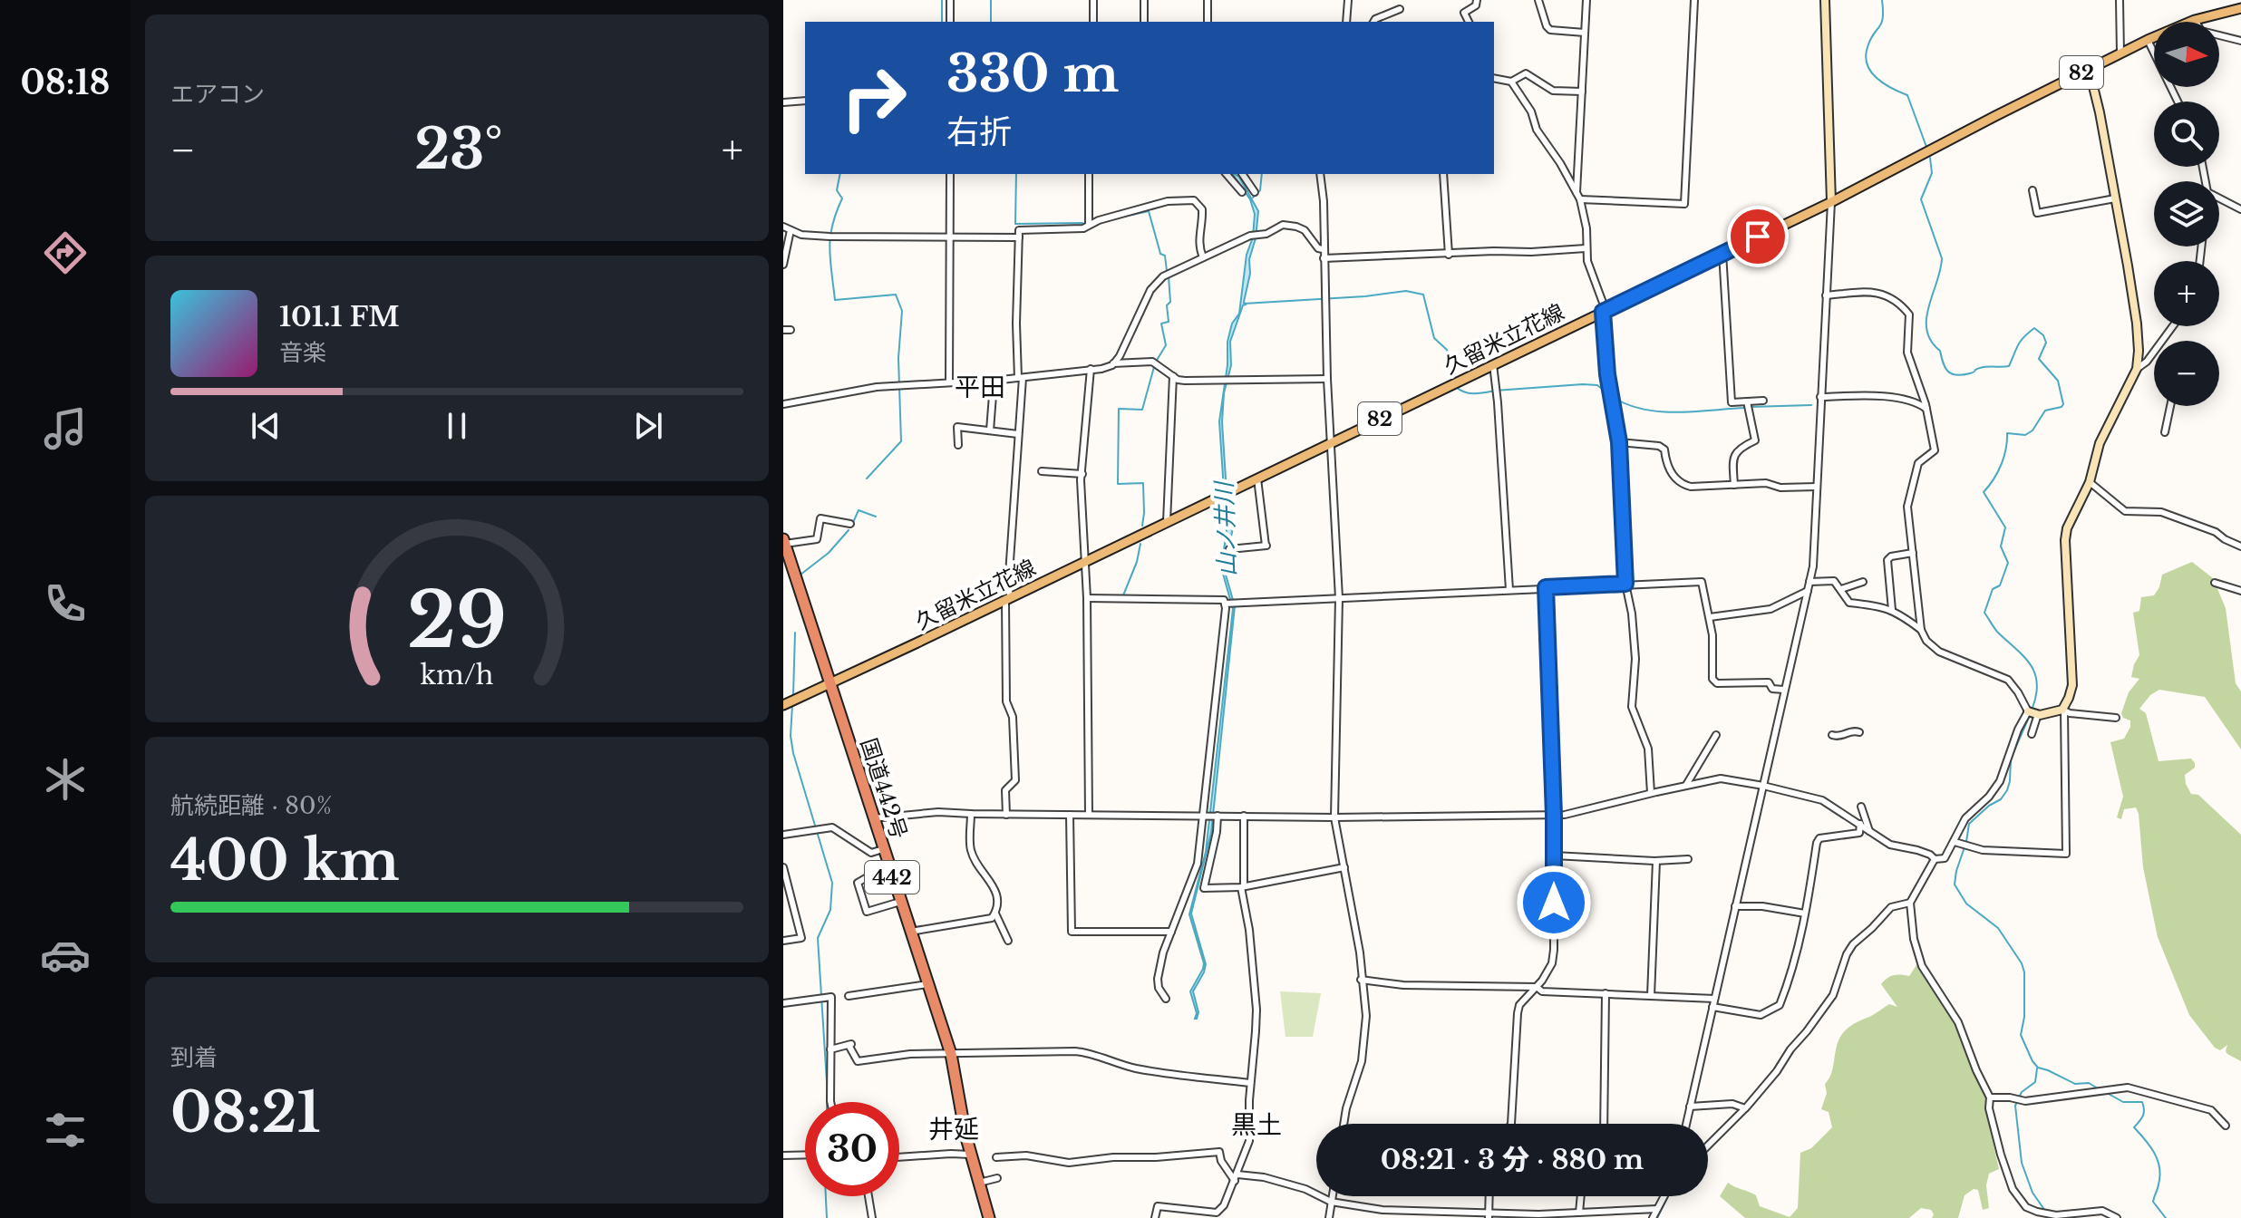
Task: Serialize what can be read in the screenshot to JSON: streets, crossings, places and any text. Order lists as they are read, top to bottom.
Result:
{
  "streets": {
    "highway": ["国道442号", "442"],
    "main road": ["82", "久留米立花線"]
  },
  "crossings": [
    ["久留米立花線", "国道442号"]
  ],
  "districts": ["平田", "黒土", "井延"],
  "water": ["山ノ井川"],
  "north": "right",
  "page": {
    "tabs": "08:18",
    "tile": [
      "エアコン",
      ["航続距離 · 80%", "400 km"],
      ["到着", "08:21"]
    ],
    "map_buttons": ["+", "−"],
    "turn": ["330 m", "右折"],
    "heat": ["−", "23°", "+"],
    "song": ["101.1 FM", "音楽"],
    "limit": "30",
    "trip": "08:21 · 3 分 · 880 m",
    "gauge": ["29", "km/h"]
  }
}
